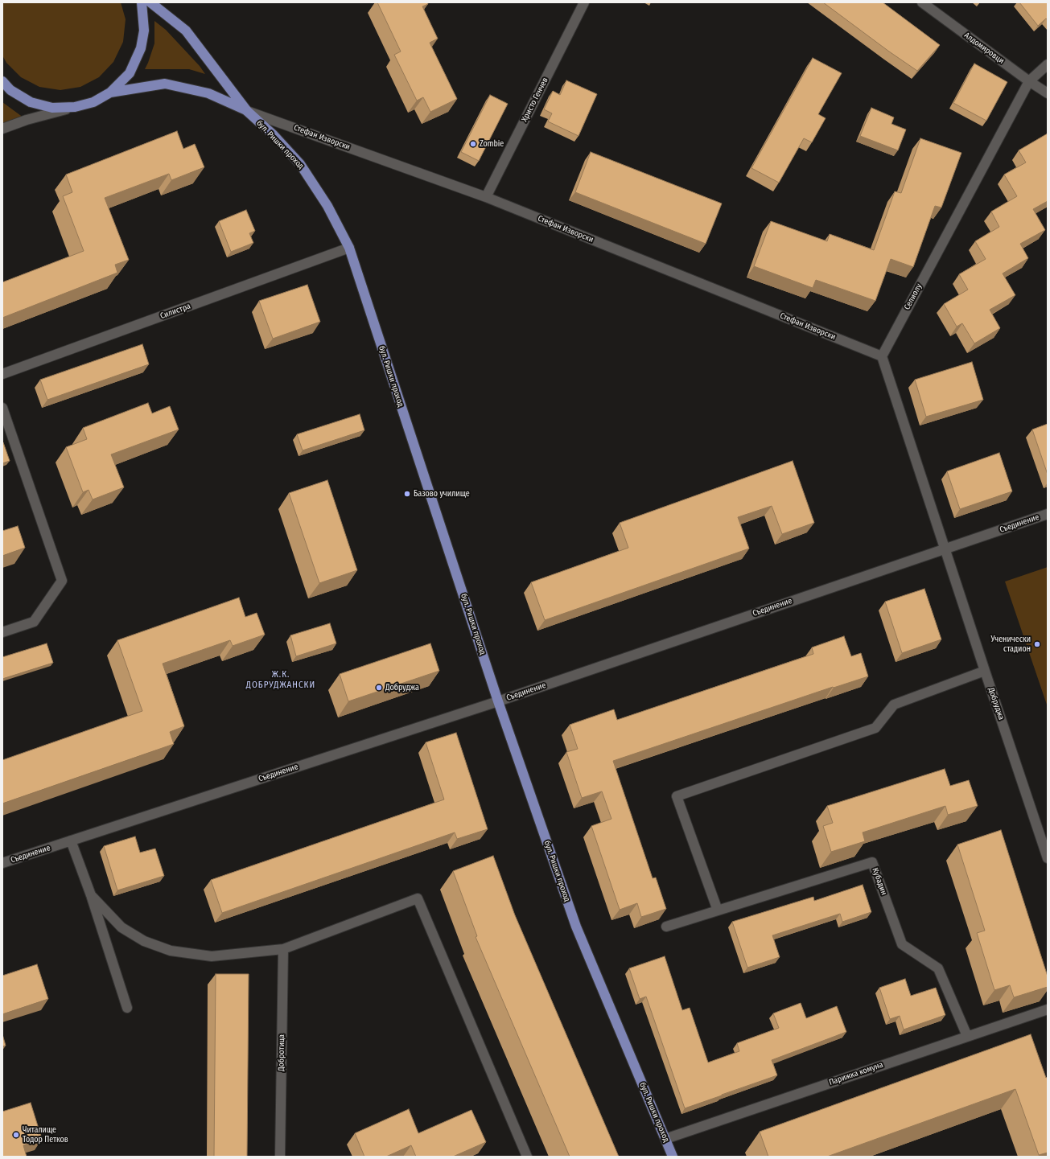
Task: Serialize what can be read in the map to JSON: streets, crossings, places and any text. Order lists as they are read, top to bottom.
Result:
{
  "streets": {
    "main road": ["бул. Ришки проход"],
    "street": [
      "Алдомировци",
      "Христо Генчев",
      "Стефан Изворски",
      "Селиолу",
      "Силистра",
      "Съединение",
      "Добруджа",
      "Кубадин",
      "Добротица",
      "Парижка комуна"
    ]
  },
  "crossings": [
    ["Алдомировци", "Селиолу"],
    ["Христо Генчев", "Стефан Изворски"],
    ["Стефан Изворски", "бул. Ришки проход"],
    ["Стефан Изворски", "Селиолу"],
    ["бул. Ришки проход", "Силистра"],
    ["бул. Ришки проход", "Съединение"],
    ["бул. Ришки проход", "Парижка комуна"],
    ["Съединение", "Добруджа"],
    ["Кубадин", "Парижка комуна"]
  ],
  "districts": ["Ж.К. ДОБРУДЖАНСКИ"],
  "places": [
    "Zombie",
    "Базово училище",
    "Ученически стадион",
    "Добруджа",
    "Читалище Тодор Петков"
  ]
}
